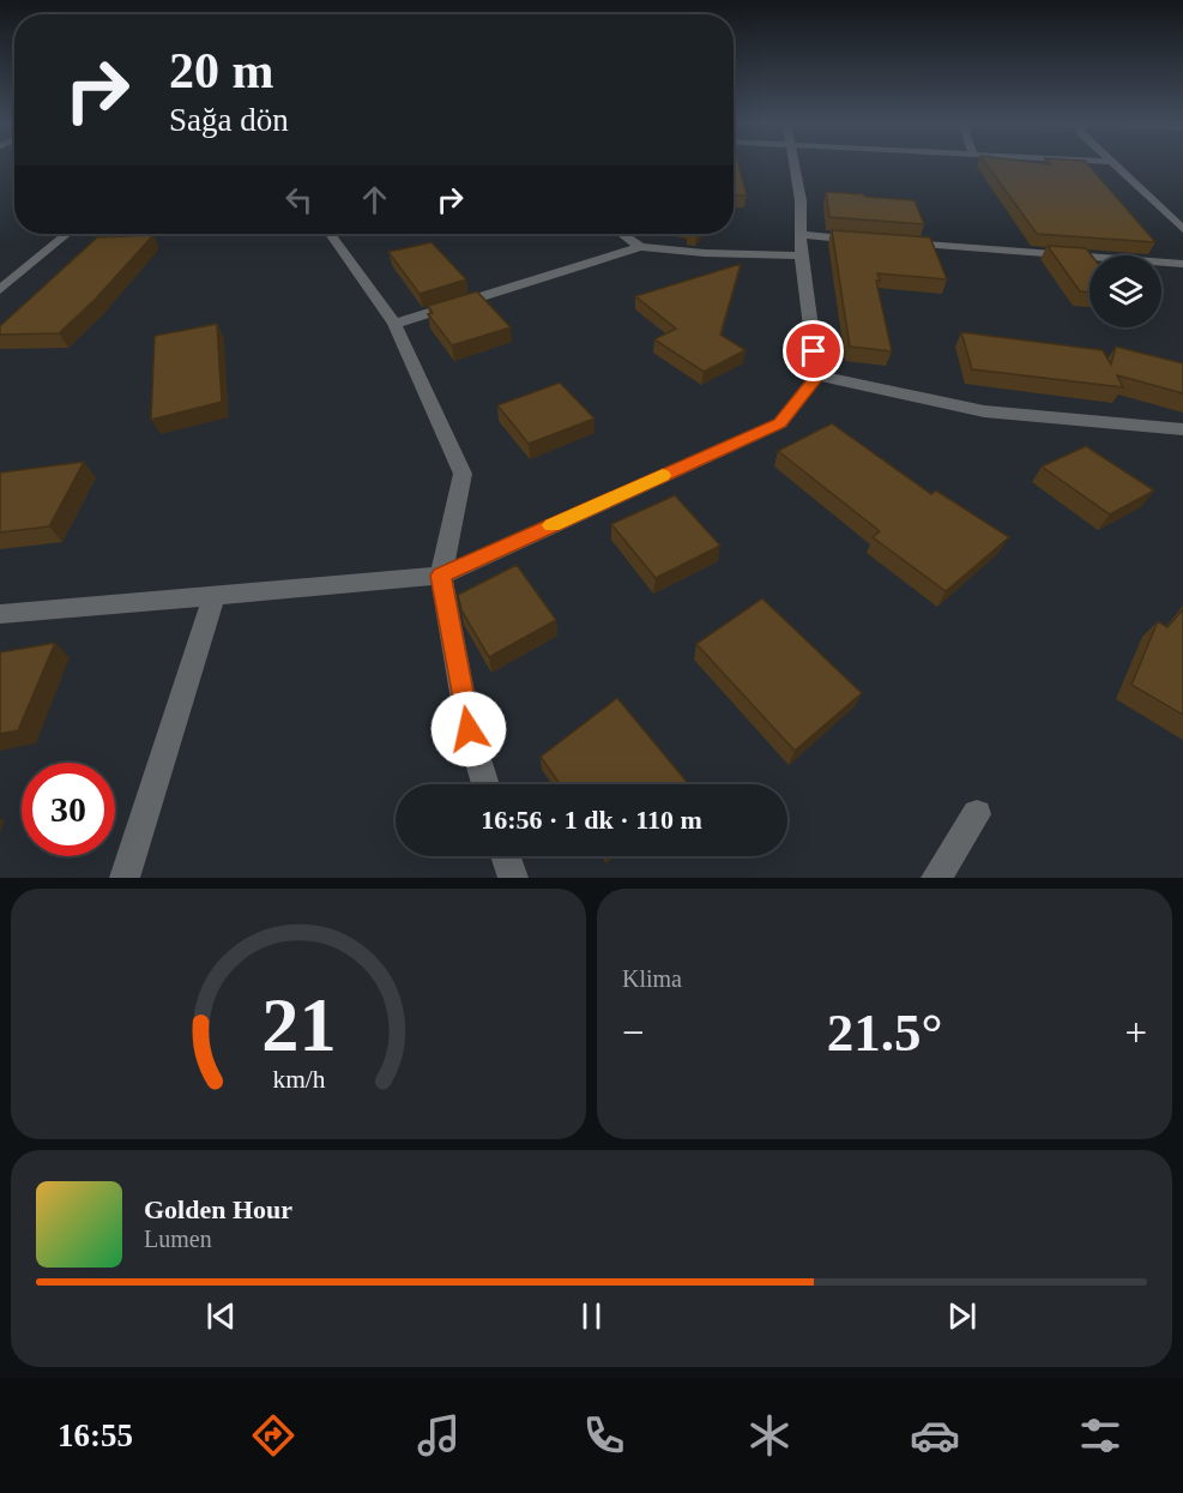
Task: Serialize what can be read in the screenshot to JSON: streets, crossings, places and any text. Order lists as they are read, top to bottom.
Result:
{
  "page": {
    "turn": ["20 m", "Sağa dön"],
    "limit": "30",
    "trip": "16:56 · 1 dk · 110 m",
    "tile": "Klima",
    "heat": ["−", "21.5°", "+"],
    "song": ["Golden Hour", "Lumen"],
    "tabs": "16:55",
    "gauge": ["21", "km/h"]
  }
}
